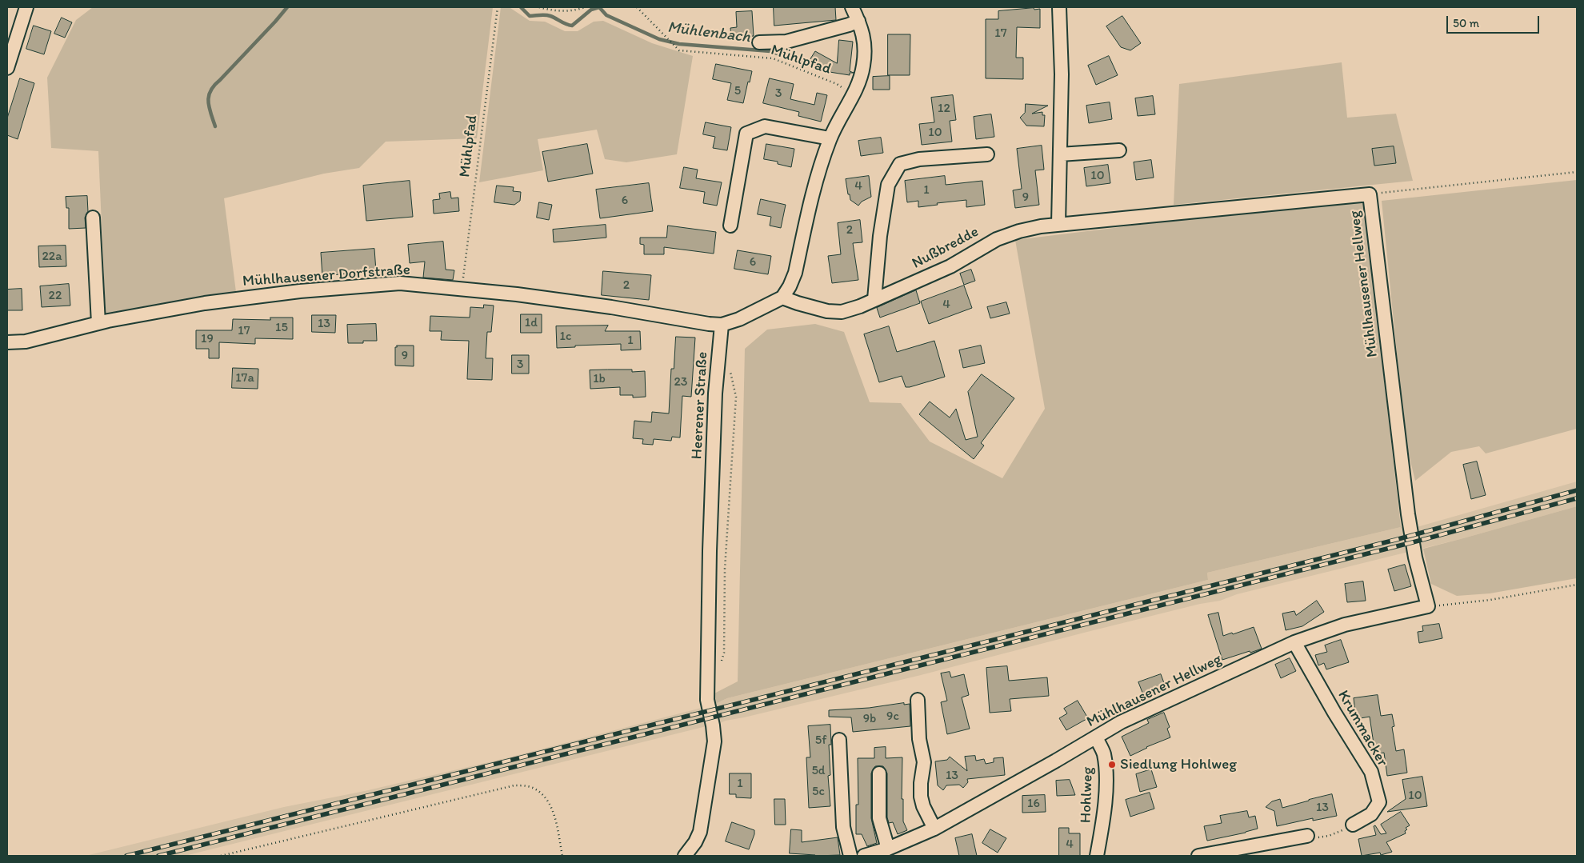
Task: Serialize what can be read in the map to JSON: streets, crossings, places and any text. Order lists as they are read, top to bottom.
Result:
{
  "streets": {
    "street": [
      "Nußbredde",
      "Mühlhausener Dorfstraße",
      "Mühlhausener Hellweg",
      "Heerener Straße",
      "Krummacker",
      "Hohlweg"
    ],
    "path": ["Mühlpfad"]
  },
  "crossings": [
    ["Mühlpfad", "Mühlhausener Dorfstraße"],
    ["Nußbredde", "Mühlhausener Hellweg"],
    ["Mühlhausener Dorfstraße", "Heerener Straße"],
    ["Mühlhausener Hellweg", "Krummacker"],
    ["Mühlhausener Hellweg", "Hohlweg"]
  ],
  "water": ["Mühlenbach"],
  "places": ["Siedlung Hohlweg"],
  "house_numbers": [
    "17",
    "5",
    "3",
    "12",
    "10",
    "10",
    "4",
    "1",
    "9",
    "6",
    "2",
    "22a",
    "6",
    "2",
    "22",
    "4",
    "1d",
    "13",
    "15",
    "17",
    "1c",
    "19",
    "1",
    "9",
    "3",
    "17a",
    "1b",
    "23",
    "9c",
    "9b",
    "5f",
    "5d",
    "13",
    "1",
    "5c",
    "10",
    "16",
    "13",
    "4"
  ],
  "scale_bar": "50 m"
}
